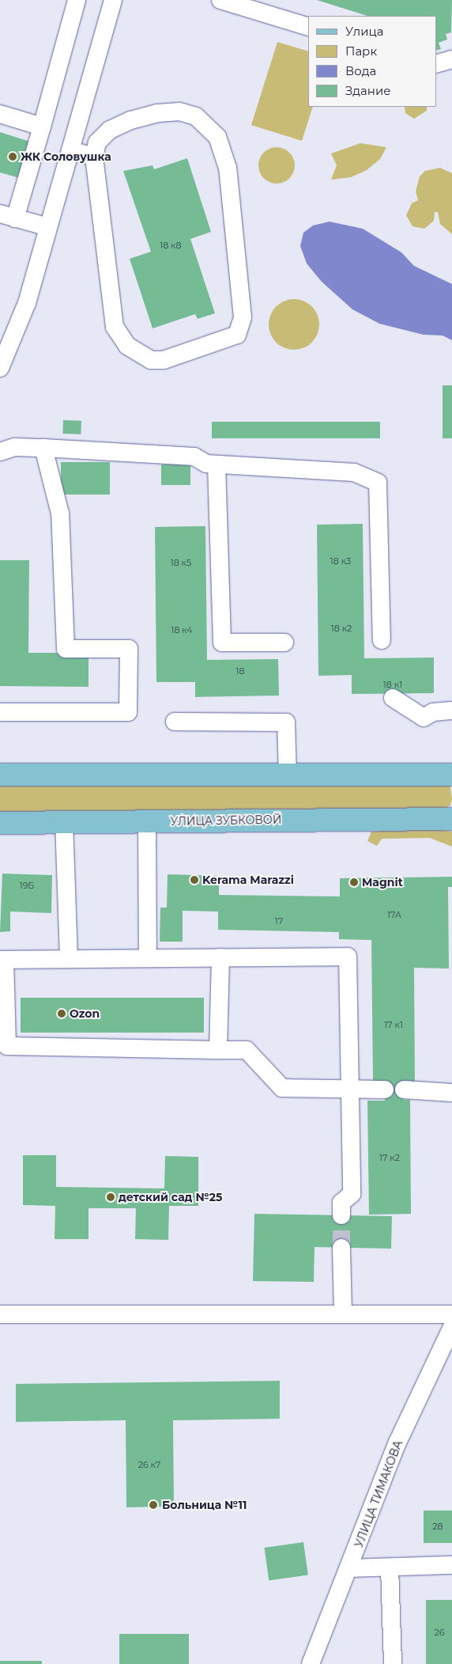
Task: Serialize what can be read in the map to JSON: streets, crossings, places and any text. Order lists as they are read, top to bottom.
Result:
{
  "streets": {
    "main road": ["УЛИЦА ЗУБКОВОЙ"],
    "street": ["УЛИЦА ТИМАКОВА"]
  },
  "places": [
    "ЖК Соловушка",
    "Kerama Marazzi",
    "Magnit",
    "Ozon",
    "детский сад №25",
    "Больница №11"
  ],
  "house_numbers": [
    "18 к8",
    "18 к3",
    "18 к5",
    "18 к2",
    "18 к4",
    "18",
    "18 к1",
    "19Б",
    "17А",
    "17",
    "17 к1",
    "17 к2",
    "26 к7",
    "28",
    "26"
  ],
  "legend": [
    "Улица",
    "Парк",
    "Вода",
    "Здание"
  ]
}
